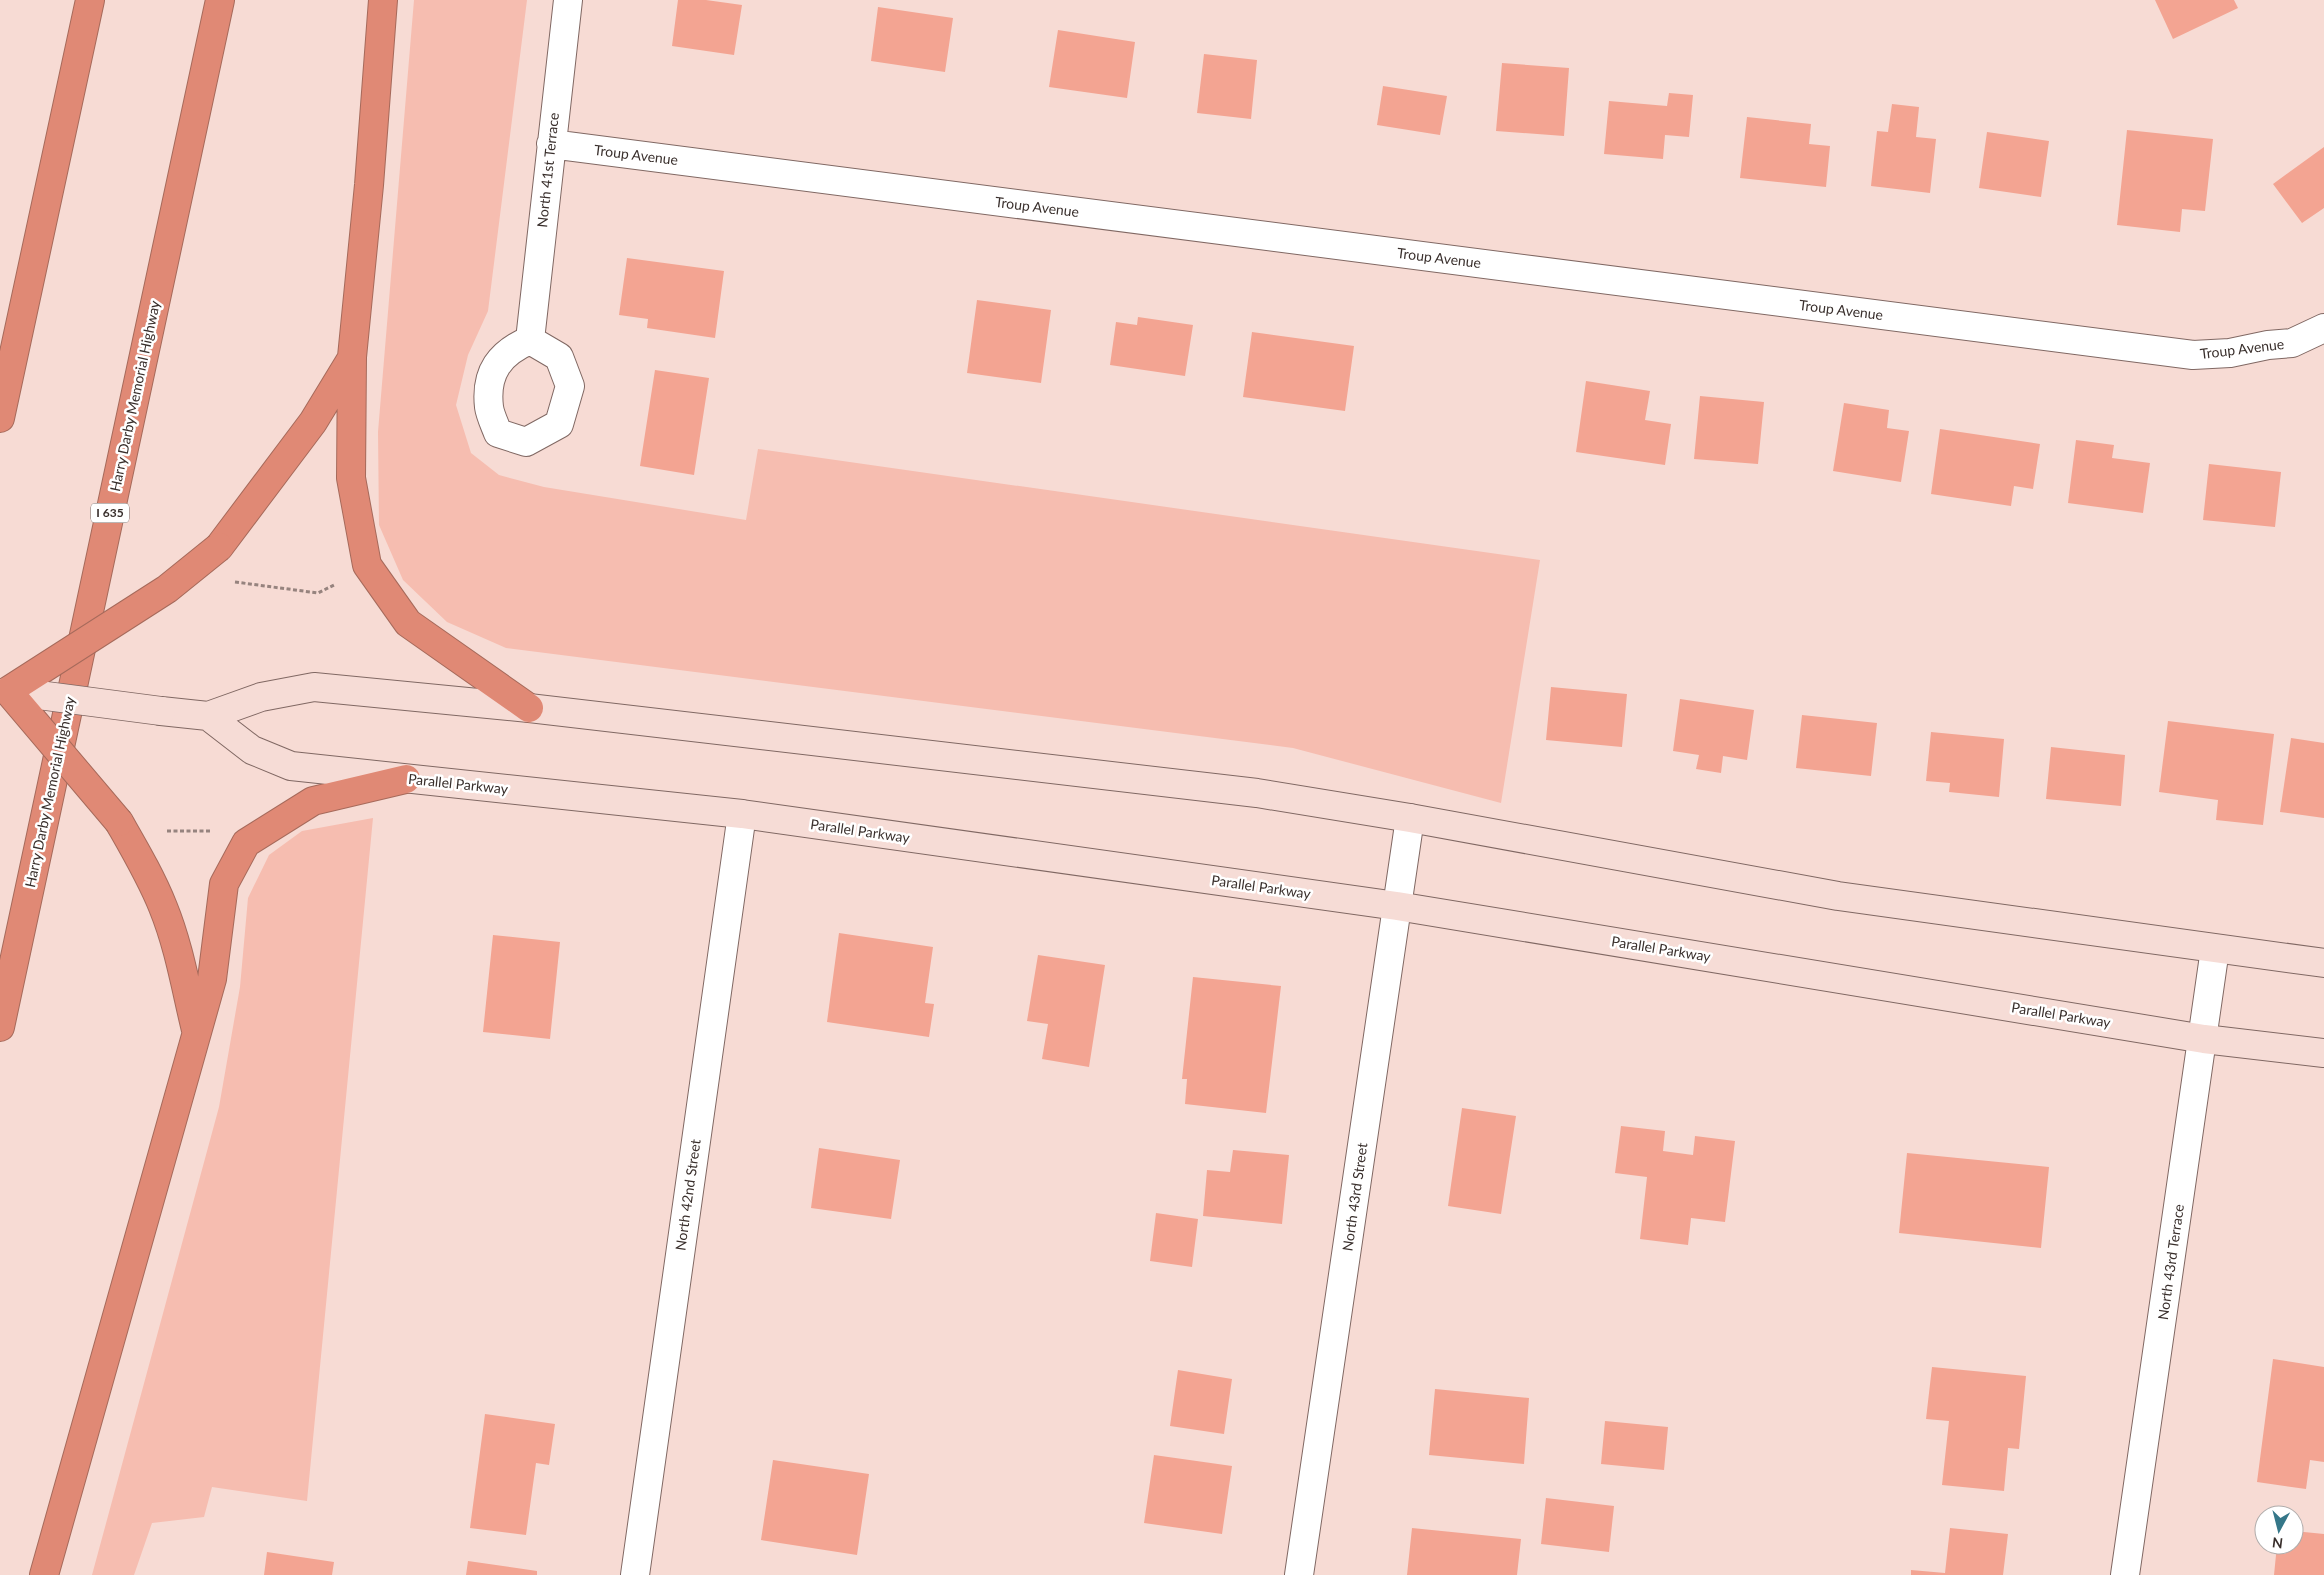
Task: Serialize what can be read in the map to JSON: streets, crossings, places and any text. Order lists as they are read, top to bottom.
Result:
{
  "streets": {
    "highway": ["Harry Darby Memorial Highway", "I 635"],
    "main road": ["Parallel Parkway"],
    "street": [
      "Troup Avenue",
      "North 41st Terrace",
      "North 42nd Street",
      "North 43rd Street",
      "North 43rd Terrace"
    ]
  },
  "crossings": [
    ["Troup Avenue", "North 41st Terrace"],
    ["Parallel Parkway", "North 42nd Street"],
    ["Parallel Parkway", "North 43rd Street"],
    ["Parallel Parkway", "North 43rd Terrace"]
  ],
  "north": "bottom"
}
